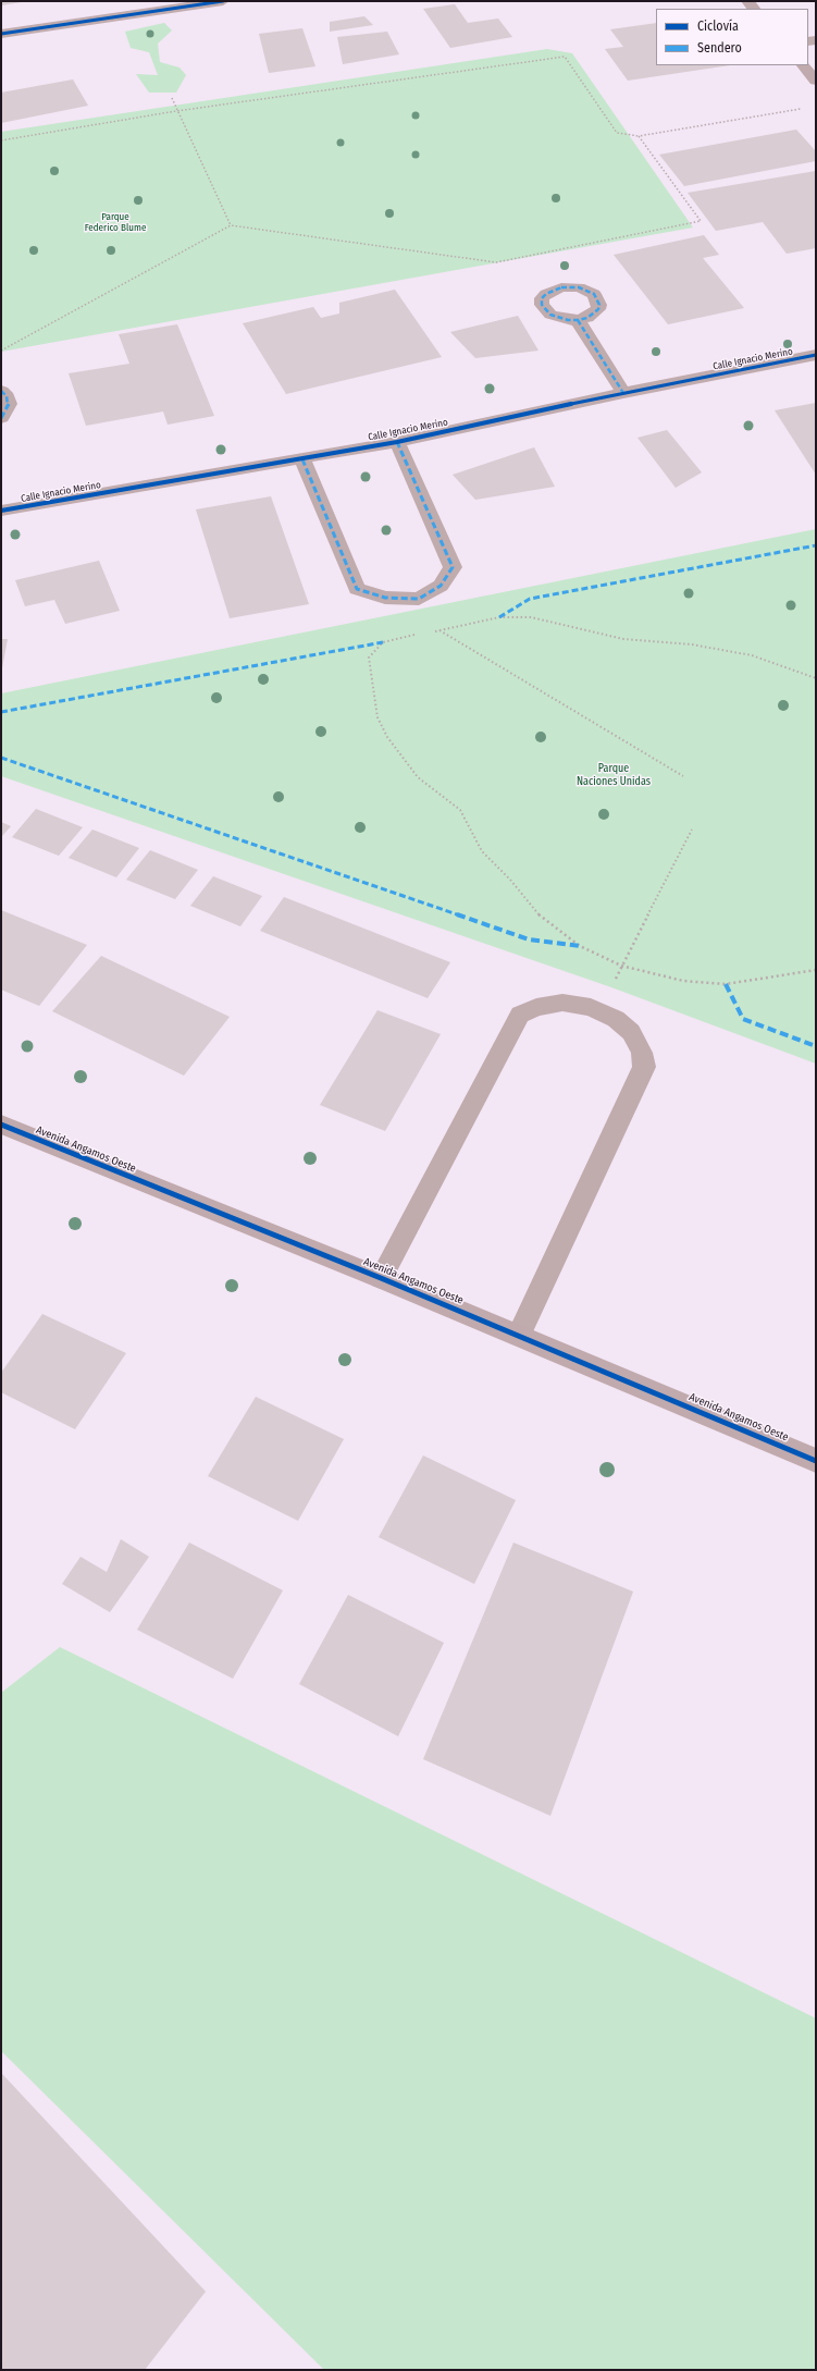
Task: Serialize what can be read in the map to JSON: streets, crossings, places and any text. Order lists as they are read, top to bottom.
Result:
{
  "streets": {
    "street": ["Calle Ignacio Merino", "Avenida Angamos Oeste"]
  },
  "parks": ["Parque Federico Blume", "Parque Naciones Unidas"],
  "legend": ["Ciclovía", "Sendero"]
}
